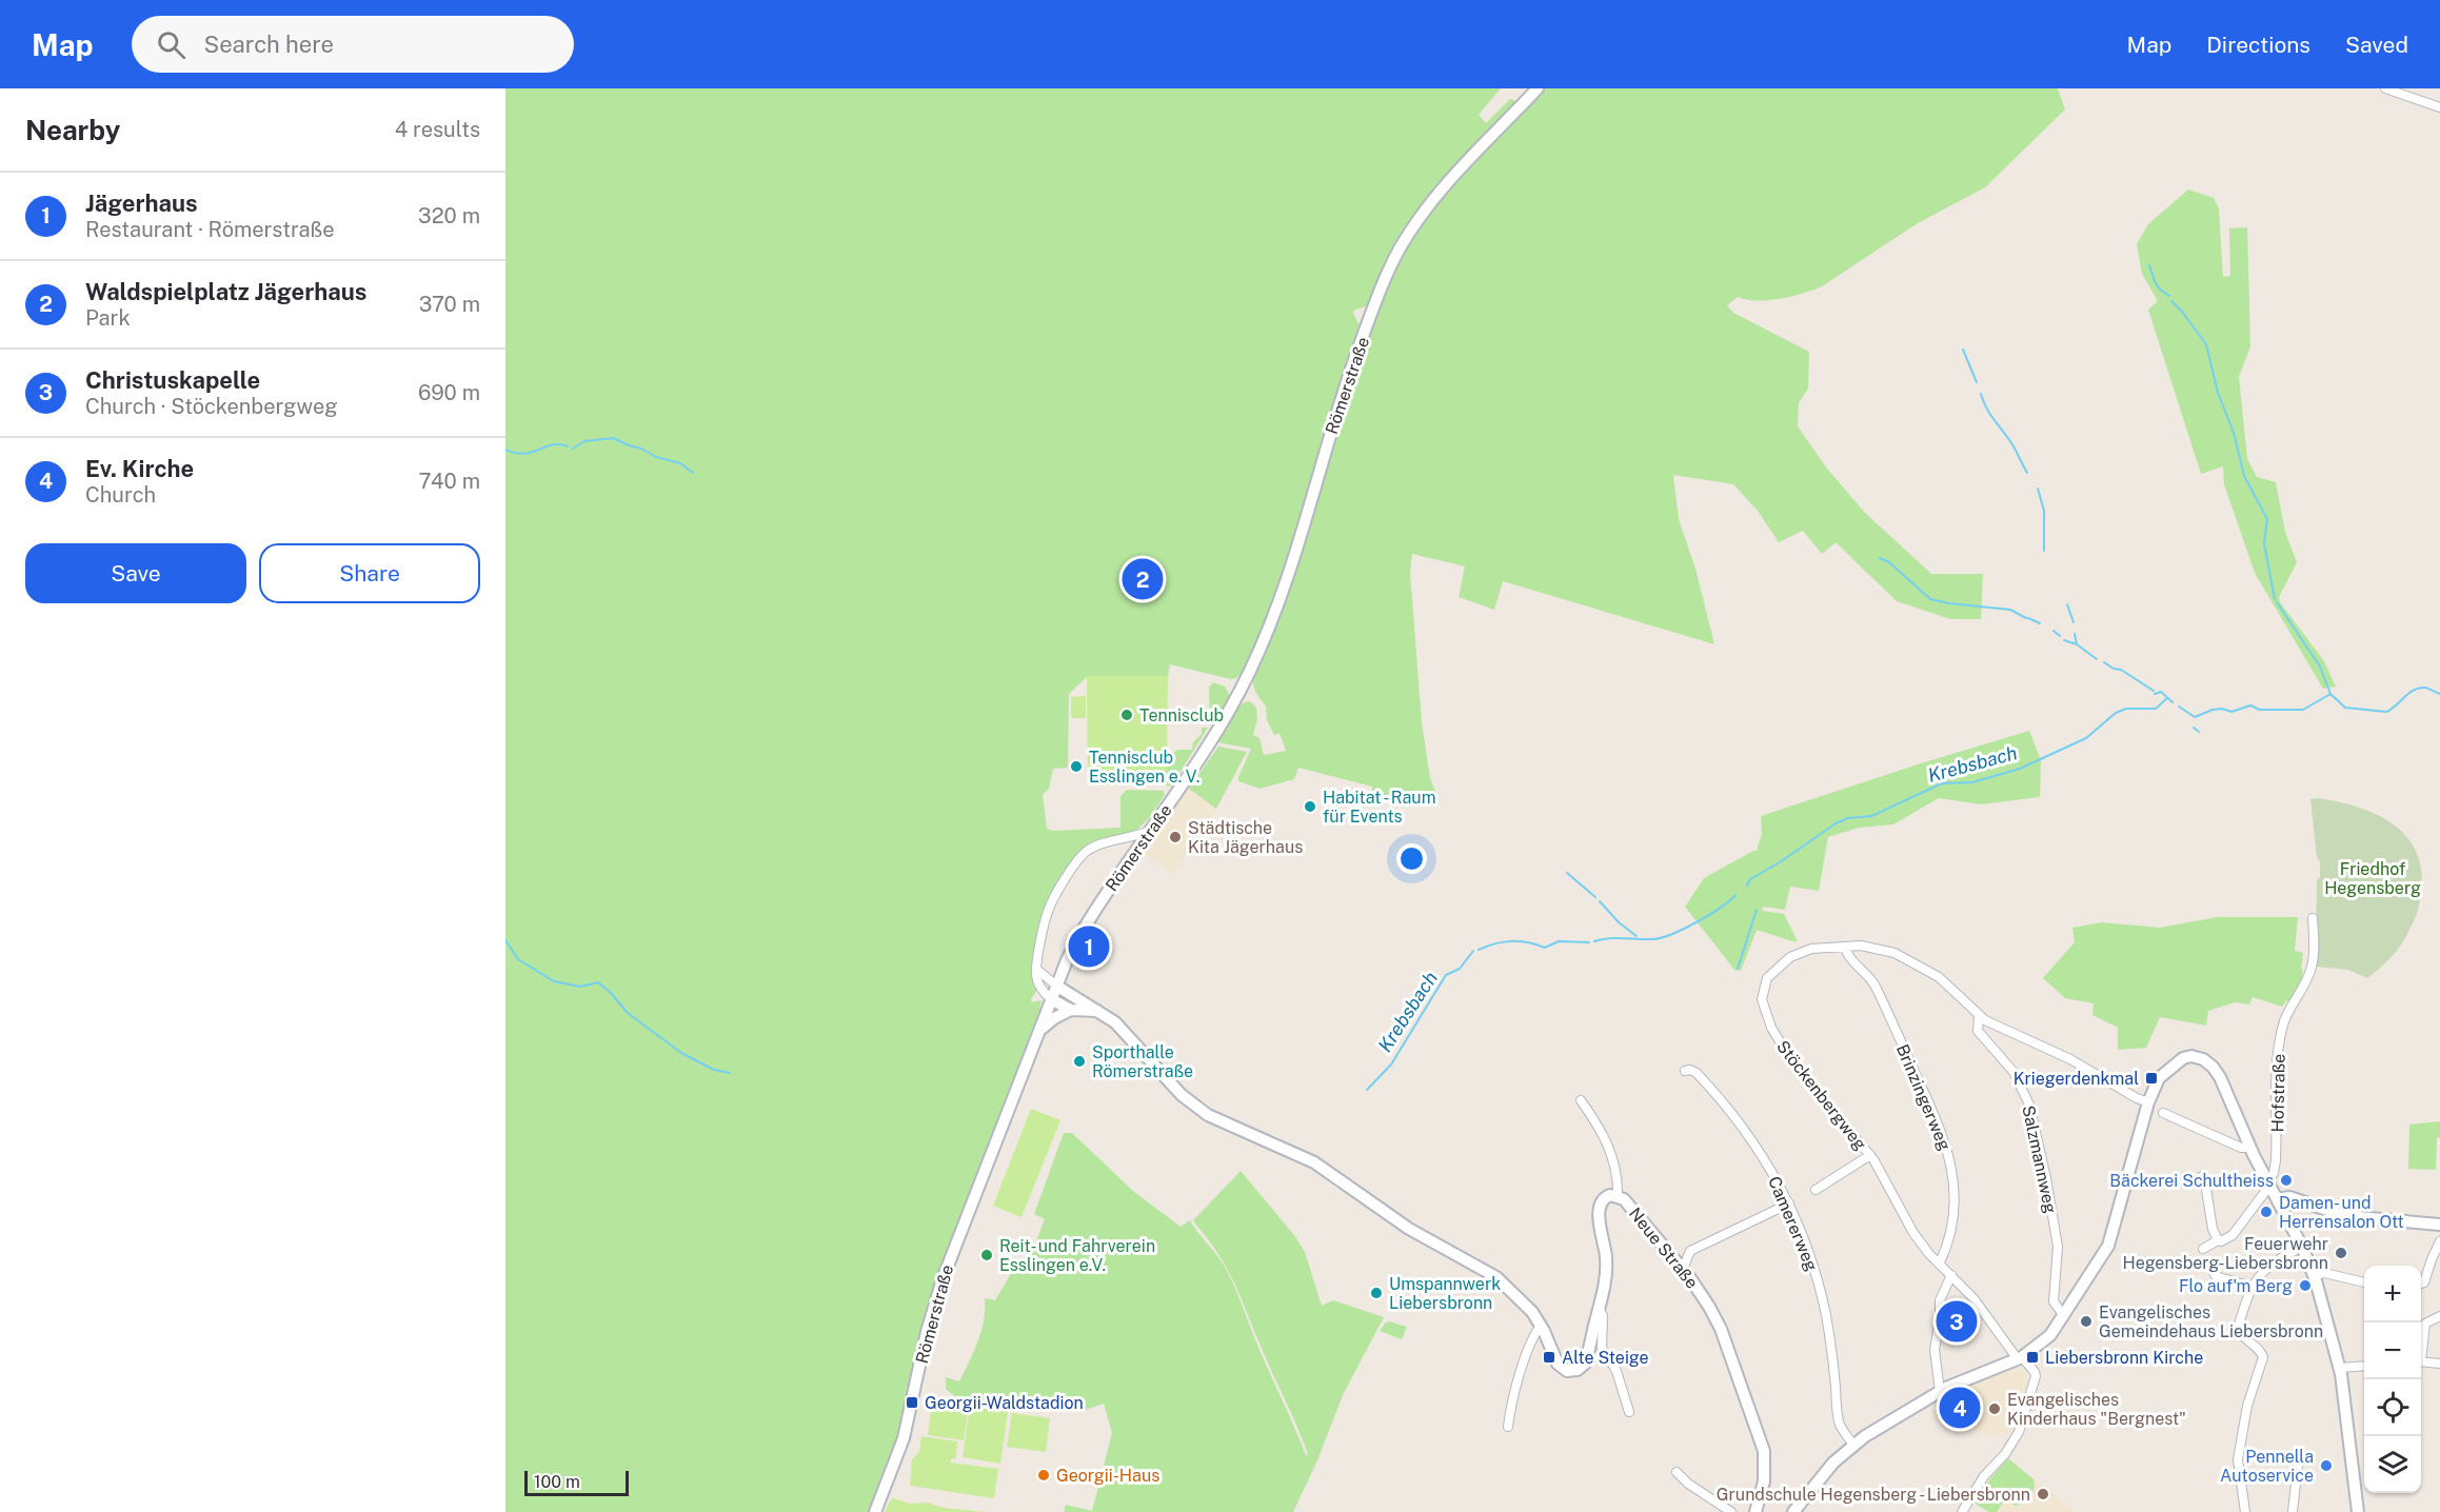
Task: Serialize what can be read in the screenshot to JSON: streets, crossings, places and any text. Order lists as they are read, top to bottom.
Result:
{
  "streets": {
    "street": [
      "Römerstraße",
      "Hofstraße",
      "Stöckenbergweg",
      "Brinzingerweg",
      "Salzmannweg",
      "Camererweg",
      "Neue Straße"
    ]
  },
  "crossings": [
    ["Römerstraße", "Neue Straße"],
    ["Stöckenbergweg", "Brinzingerweg"],
    ["Stöckenbergweg", "Salzmannweg"]
  ],
  "water": ["Krebsbach"],
  "parks": ["Friedhof Hegensberg"],
  "places": {
    "other": [
      "Tennisclub",
      "Tennisclub Esslingen e. V.",
      "Habitat - Raum für Events",
      "Städtische Kita Jägerhaus",
      "Sporthalle Römerstraße",
      "Bäckerei Schultheiss",
      "Damen- und Herrensalon Ott",
      "Feuerwehr Hegensberg-Liebersbronn",
      "Reit- und Fahrverein Esslingen e.V.",
      "Flo auf'm Berg",
      "Umspannwerk Liebersbronn",
      "Evangelisches Gemeindehaus Liebersbronn",
      "Evangelisches Kinderhaus \"Bergnest\"",
      "Pennella Autoservice",
      "Georgii-Haus",
      "Grundschule Hegensberg - Liebersbronn"
    ],
    "transit": [
      "Kriegerdenkmal",
      "Alte Steige",
      "Liebersbronn Kirche",
      "Georgii-Waldstadion"
    ]
  },
  "scale_bar": "100 m",
  "page": {
    "header": "Map",
    "search": "Search here",
    "nav": ["Map", "Directions", "Saved"],
    "heading": ["Nearby", "4 results"],
    "list": [
      {
        "mark": "1",
        "name": "Jägerhaus",
        "note": "Restaurant · Römerstraße",
        "value": "320 m"
      },
      {
        "mark": "2",
        "name": "Waldspielplatz Jägerhaus",
        "note": "Park",
        "value": "370 m"
      },
      {
        "mark": "3",
        "name": "Christuskapelle",
        "note": "Church · Stöckenbergweg",
        "value": "690 m"
      },
      {
        "mark": "4",
        "name": "Ev. Kirche",
        "note": "Church",
        "value": "740 m"
      }
    ],
    "buttons": ["Save", "Share"],
    "pins": [
      "2",
      "1",
      "3",
      "4"
    ],
    "map_buttons": ["+", "−"],
    "scale": "100 m"
  }
}
